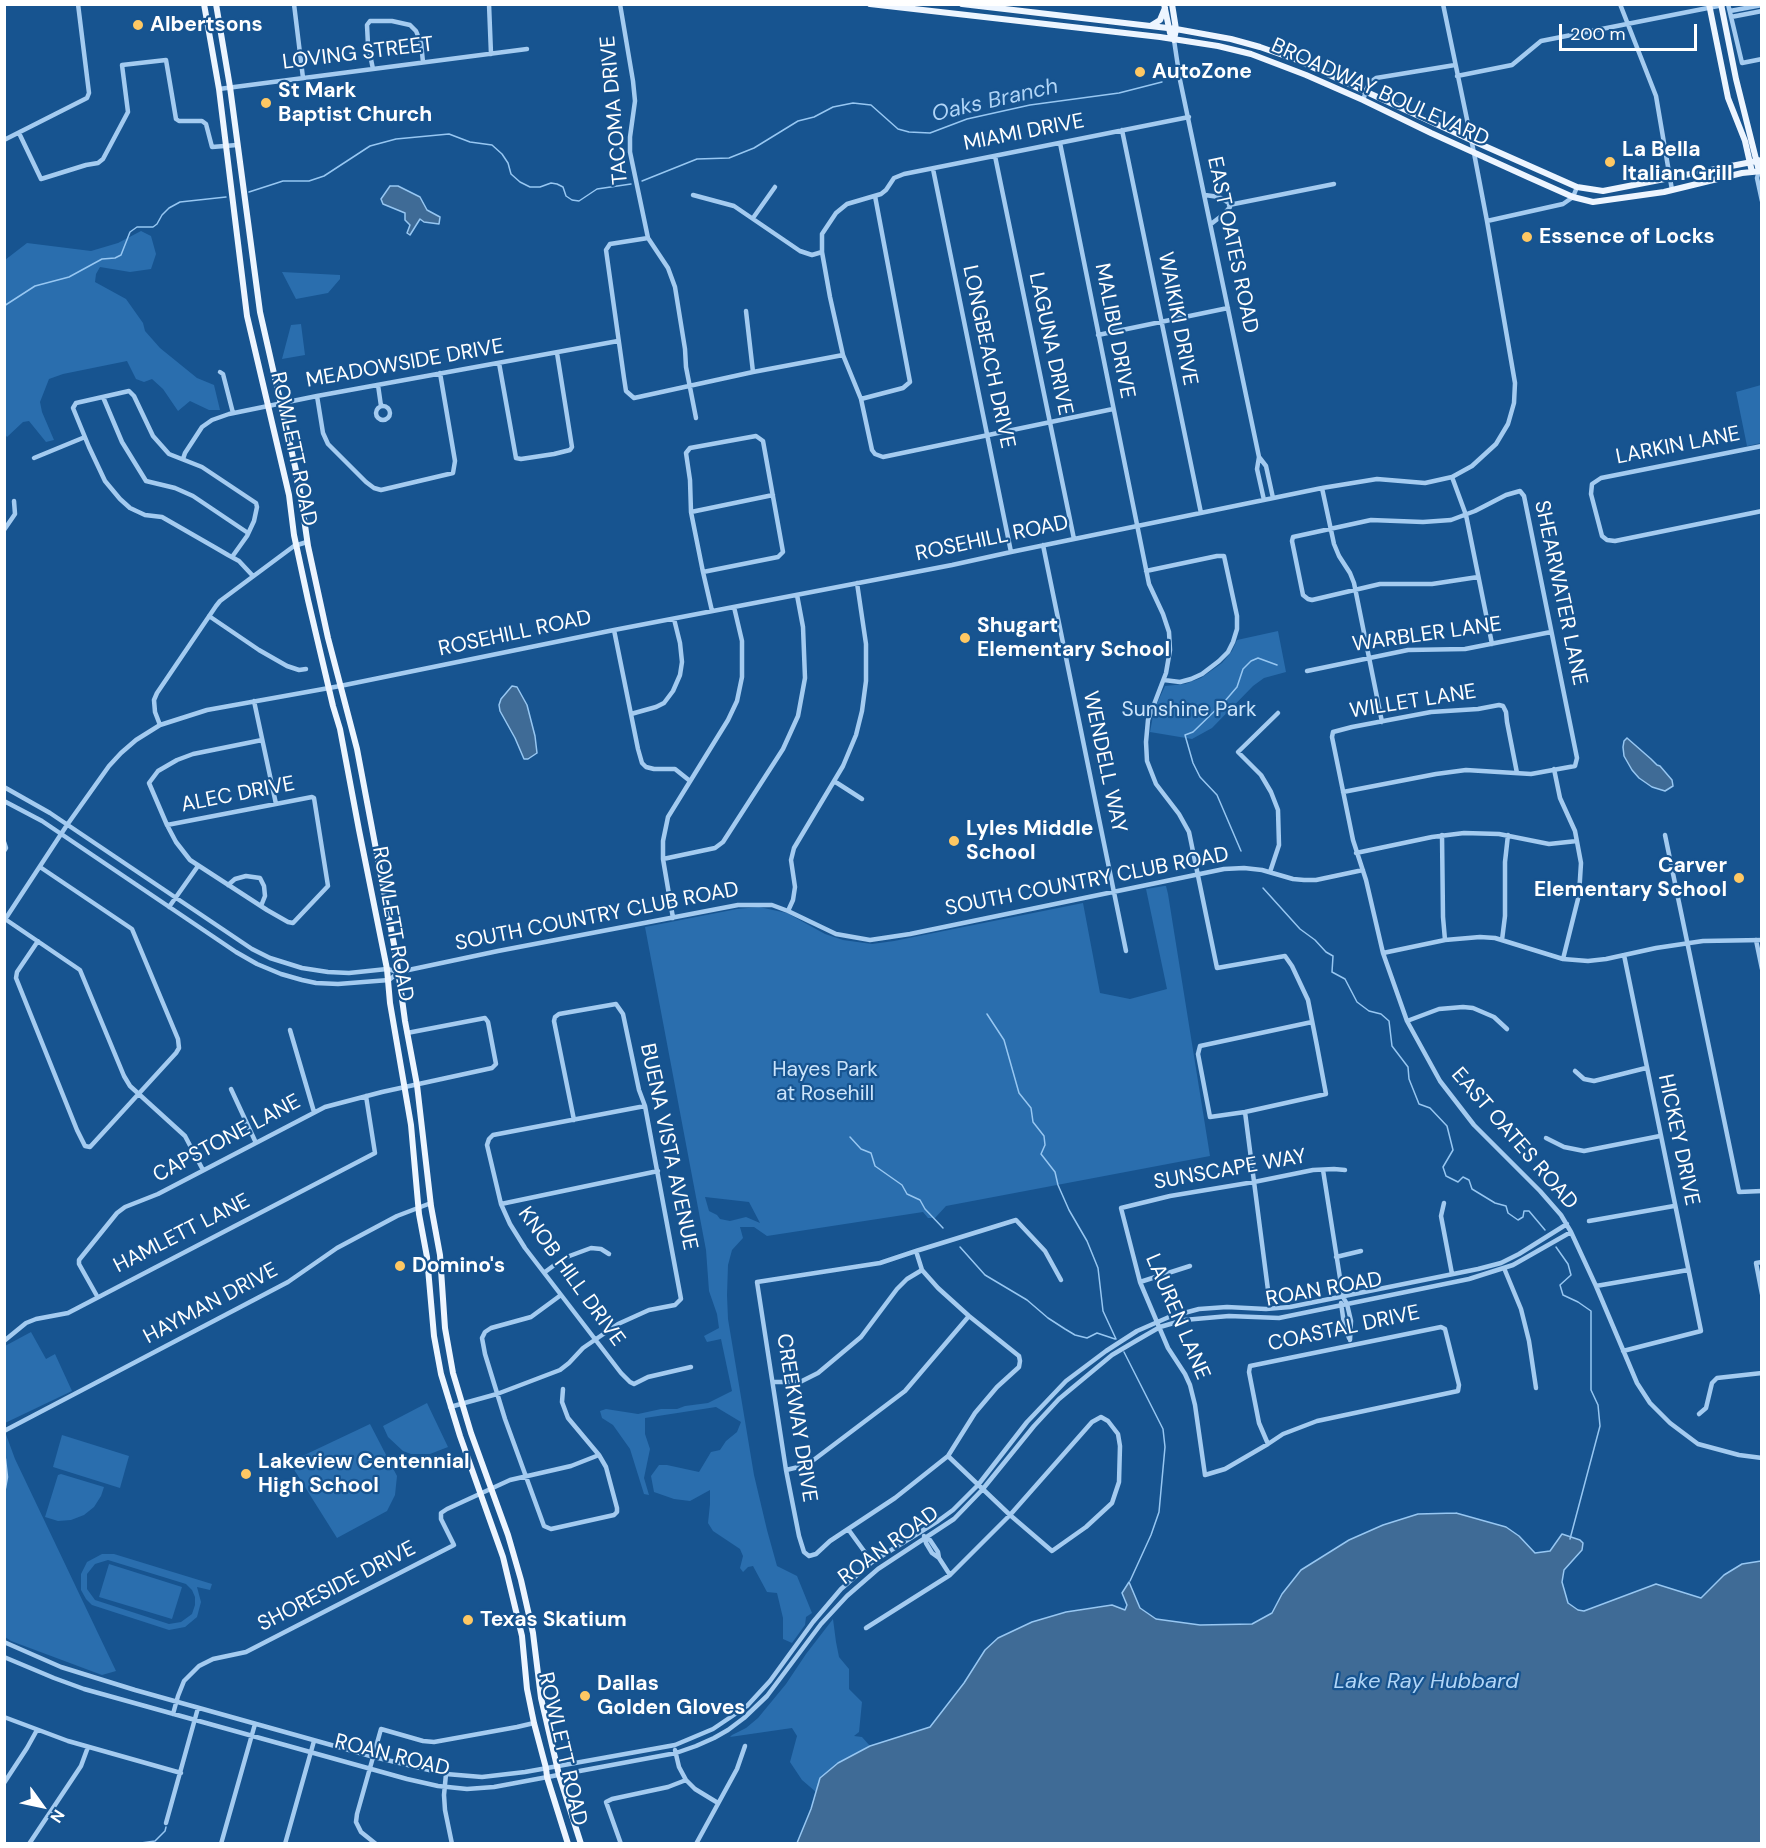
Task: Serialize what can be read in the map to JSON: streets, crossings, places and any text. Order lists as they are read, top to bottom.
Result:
{
  "streets": {
    "main road": ["BROADWAY BOULEVARD", "EAST OATES ROAD", "ROWLETT ROAD"],
    "street": [
      "LOVING STREET",
      "TACOMA DRIVE",
      "MIAMI DRIVE",
      "WAIKIKI DRIVE",
      "MALIBU DRIVE",
      "LAGUNA DRIVE",
      "LONGBEACH DRIVE",
      "MEADOWSIDE DRIVE",
      "LARKIN LANE",
      "ROSEHILL ROAD",
      "SHEARWATER LANE",
      "WARBLER LANE",
      "WILLET LANE",
      "WENDELL WAY",
      "ALEC DRIVE",
      "SOUTH COUNTRY CLUB ROAD",
      "CAPSTONE LANE",
      "HICKEY DRIVE",
      "BUENA VISTA AVENUE",
      "SUNSCAPE WAY",
      "HAMLETT LANE",
      "KNOB HILL DRIVE",
      "ROAN ROAD",
      "HAYMAN DRIVE",
      "LAUREN LANE",
      "COASTAL DRIVE",
      "CREEKWAY DRIVE",
      "SHORESIDE DRIVE"
    ]
  },
  "crossings": [
    ["LOVING STREET", "ROWLETT ROAD"],
    ["BROADWAY BOULEVARD", "EAST OATES ROAD"],
    ["BROADWAY BOULEVARD", "ROSEHILL ROAD"],
    ["MIAMI DRIVE", "EAST OATES ROAD"],
    ["MIAMI DRIVE", "WAIKIKI DRIVE"],
    ["MIAMI DRIVE", "MALIBU DRIVE"],
    ["MIAMI DRIVE", "LAGUNA DRIVE"],
    ["MIAMI DRIVE", "LONGBEACH DRIVE"],
    ["EAST OATES ROAD", "ROSEHILL ROAD"],
    ["EAST OATES ROAD", "WILLET LANE"],
    ["EAST OATES ROAD", "SOUTH COUNTRY CLUB ROAD"],
    ["EAST OATES ROAD", "HICKEY DRIVE"],
    ["EAST OATES ROAD", "ROAN ROAD"],
    ["WAIKIKI DRIVE", "ROSEHILL ROAD"],
    ["MALIBU DRIVE", "ROSEHILL ROAD"],
    ["MALIBU DRIVE", "SOUTH COUNTRY CLUB ROAD"],
    ["LAGUNA DRIVE", "ROSEHILL ROAD"],
    ["LONGBEACH DRIVE", "ROSEHILL ROAD"],
    ["MEADOWSIDE DRIVE", "ROWLETT ROAD"],
    ["ROWLETT ROAD", "ROSEHILL ROAD"],
    ["ROWLETT ROAD", "SOUTH COUNTRY CLUB ROAD"],
    ["ROWLETT ROAD", "CAPSTONE LANE"],
    ["ROWLETT ROAD", "ROAN ROAD"],
    ["ROWLETT ROAD", "HAYMAN DRIVE"],
    ["ROWLETT ROAD", "SHORESIDE DRIVE"],
    ["ROSEHILL ROAD", "WENDELL WAY"],
    ["ROSEHILL ROAD", "SOUTH COUNTRY CLUB ROAD"],
    ["SHEARWATER LANE", "WARBLER LANE"],
    ["WENDELL WAY", "SOUTH COUNTRY CLUB ROAD"],
    ["CAPSTONE LANE", "HAMLETT LANE"],
    ["BUENA VISTA AVENUE", "KNOB HILL DRIVE"],
    ["SUNSCAPE WAY", "LAUREN LANE"],
    ["ROAN ROAD", "LAUREN LANE"],
    ["ROAN ROAD", "SHORESIDE DRIVE"],
    ["LAUREN LANE", "COASTAL DRIVE"]
  ],
  "water": ["Oaks Branch", "Lake Ray Hubbard"],
  "parks": ["Sunshine Park", "Hayes Park at Rosehill"],
  "places": [
    "Albertsons",
    "AutoZone",
    "St Mark Baptist Church",
    "La Bella Italian Grill",
    "Essence of Locks",
    "Shugart Elementary School",
    "Lyles Middle School",
    "Carver Elementary School",
    "Domino's",
    "Lakeview Centennial High School",
    "Texas Skatium",
    "Dallas Golden Gloves"
  ],
  "scale_bar": "200 m",
  "north": "bottom right"
}
